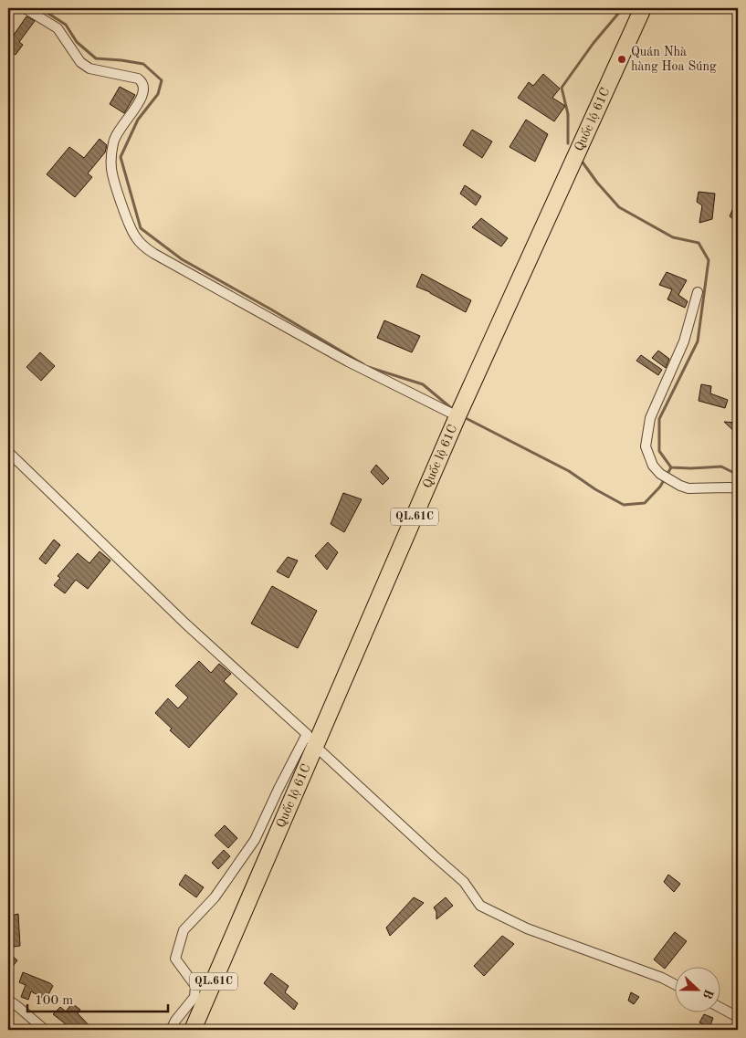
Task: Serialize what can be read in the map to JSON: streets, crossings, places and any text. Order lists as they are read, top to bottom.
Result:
{
  "streets": {
    "highway": ["Quốc lộ 61C", "QL.61C"]
  },
  "places": ["Quán Nhà hàng Hoa Súng"],
  "scale_bar": "100 m",
  "north": "right"
}
